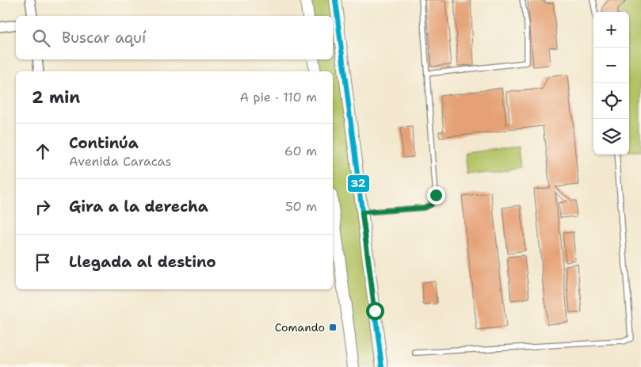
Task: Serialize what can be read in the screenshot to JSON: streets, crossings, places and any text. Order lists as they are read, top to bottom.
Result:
{
  "places": {
    "transit": ["Comando"]
  },
  "lines": ["transit line 32"],
  "page": {
    "map_buttons": ["+", "−"],
    "search": "Buscar aquí",
    "heading": ["2 min", "A pie · 110 m"],
    "list": [
      ["Continúa", "Avenida Caracas", "60 m"],
      ["Gira a la derecha", "50 m"],
      "Llegada al destino"
    ]
  }
}
